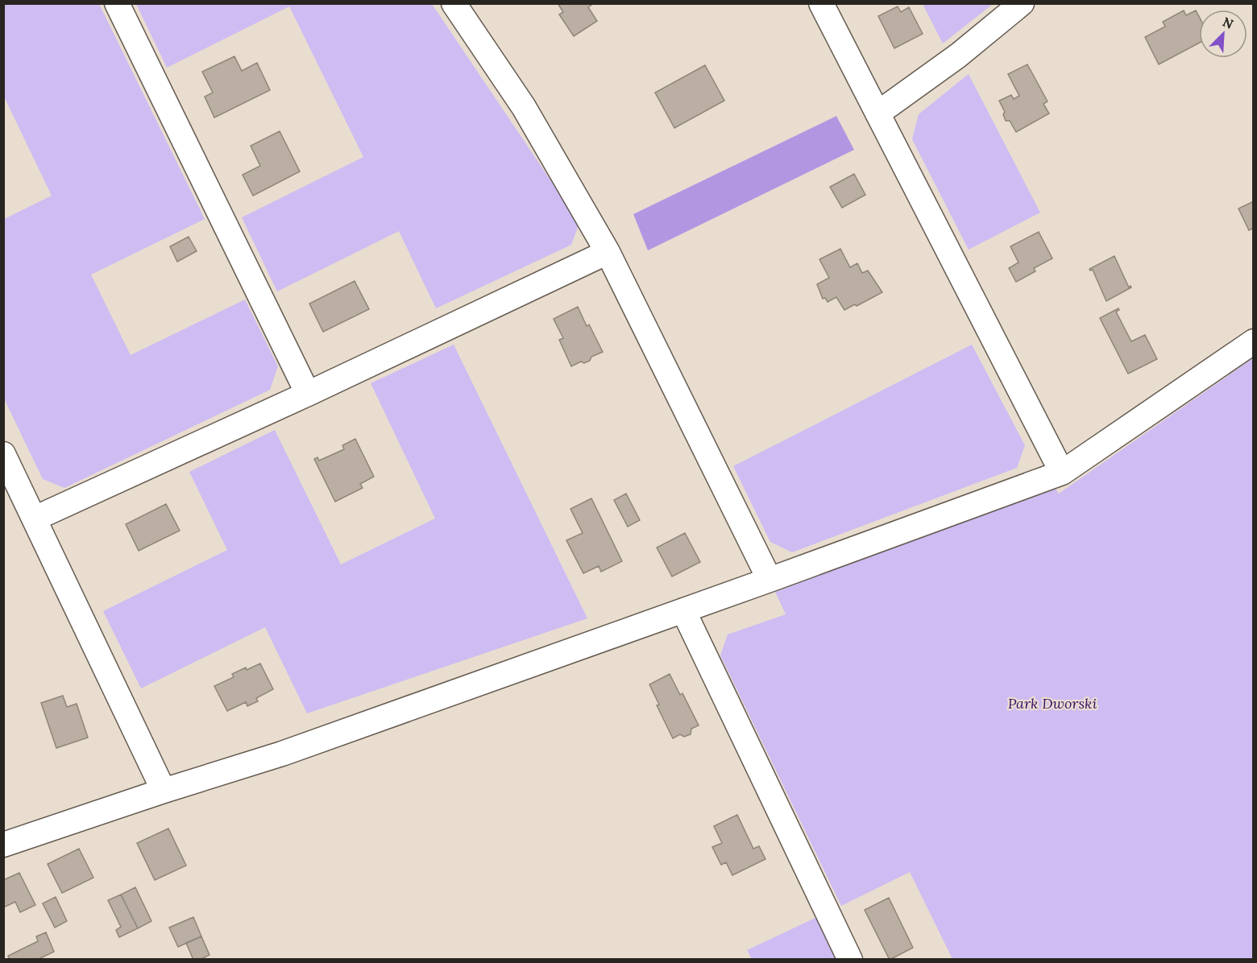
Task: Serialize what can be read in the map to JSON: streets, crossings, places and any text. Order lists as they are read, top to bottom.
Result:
{
  "parks": ["Park Dworski"],
  "north": "top right"
}
